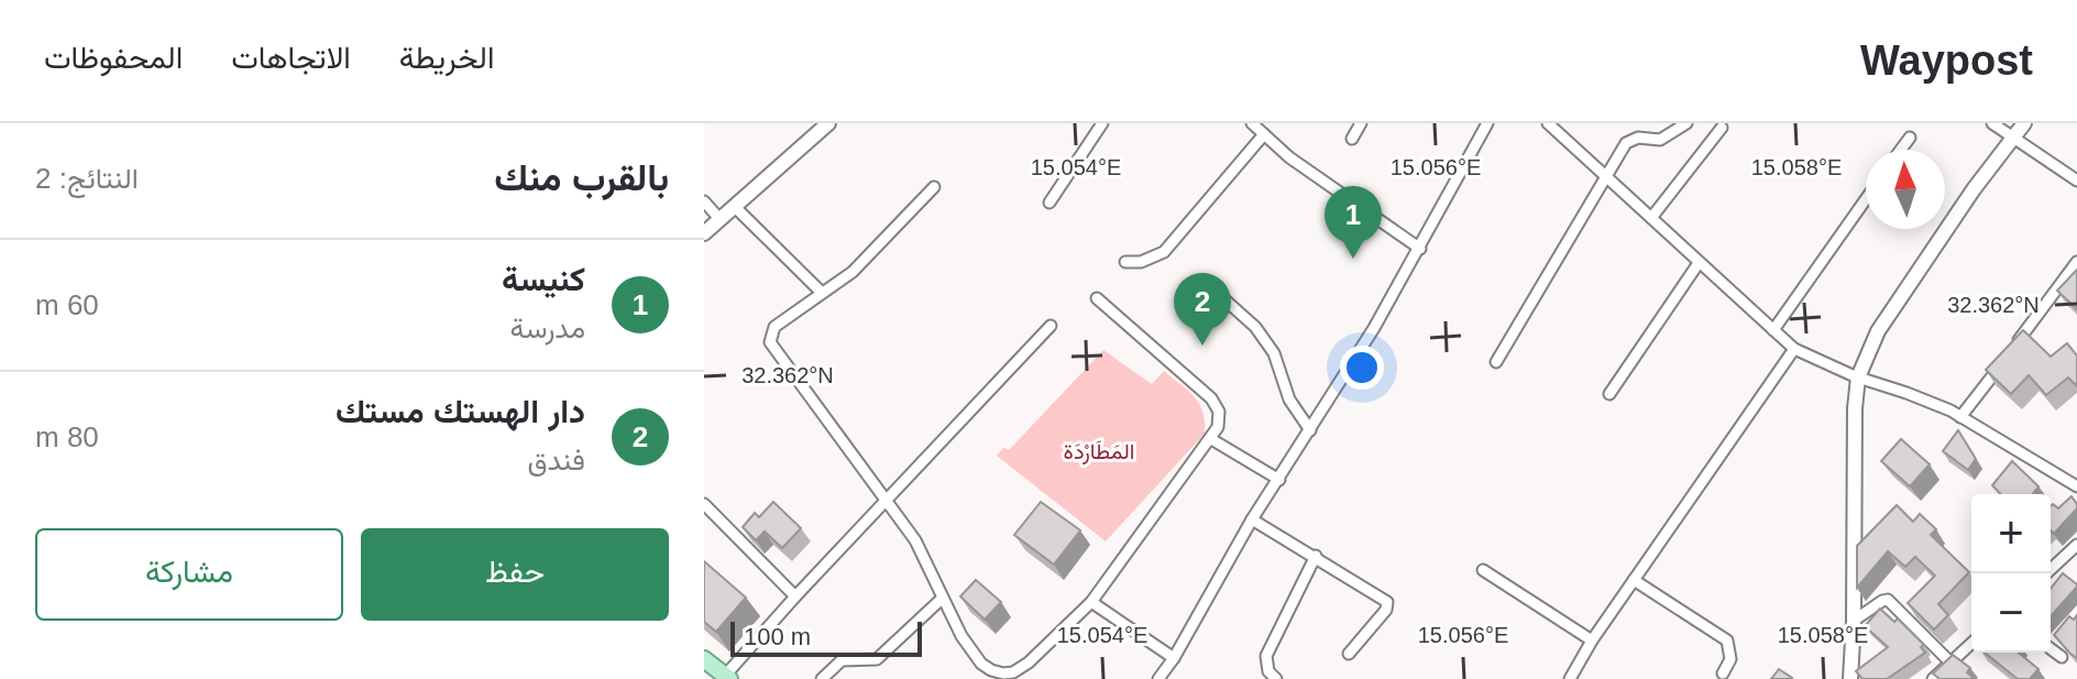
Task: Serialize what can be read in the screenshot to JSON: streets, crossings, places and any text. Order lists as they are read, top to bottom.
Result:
{
  "parks": ["المَطَارْدَة"],
  "scale_bar": "100 m",
  "north": "top",
  "page": {
    "header": "Waypost",
    "nav": ["الخريطة", "الاتجاهات", "المحفوظات"],
    "heading": ["بالقرب منك", "النتائج: 2"],
    "pins": ["1", "2"],
    "list": [
      {
        "mark": "1",
        "name": "كنيسة",
        "note": "مدرسة",
        "value": "60 m"
      },
      {
        "mark": "2",
        "name": "دار الهستك مستك",
        "note": "فندق",
        "value": "80 m"
      }
    ],
    "map_buttons": ["+", "−"],
    "buttons": ["حفظ", "مشاركة"],
    "scale": "100 m"
  },
  "coordinates": [
    "15.054°E",
    "15.056°E",
    "15.058°E",
    "32.362°N"
  ]
}
